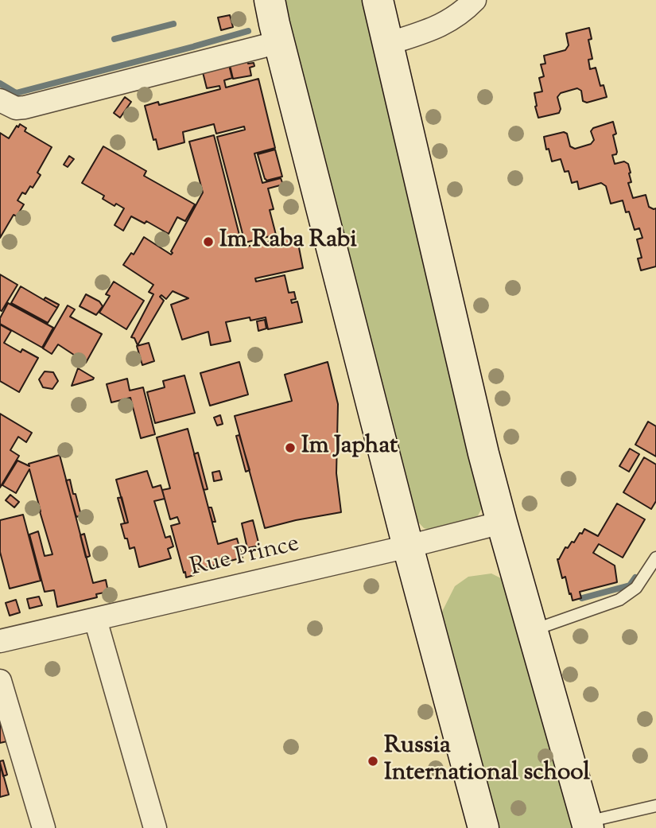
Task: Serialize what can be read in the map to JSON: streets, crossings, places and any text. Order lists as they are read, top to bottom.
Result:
{
  "streets": {
    "street": ["Rue Prince"]
  },
  "places": ["Im Raba Rabi", "Im Japhat", "Russia International school"]
}
